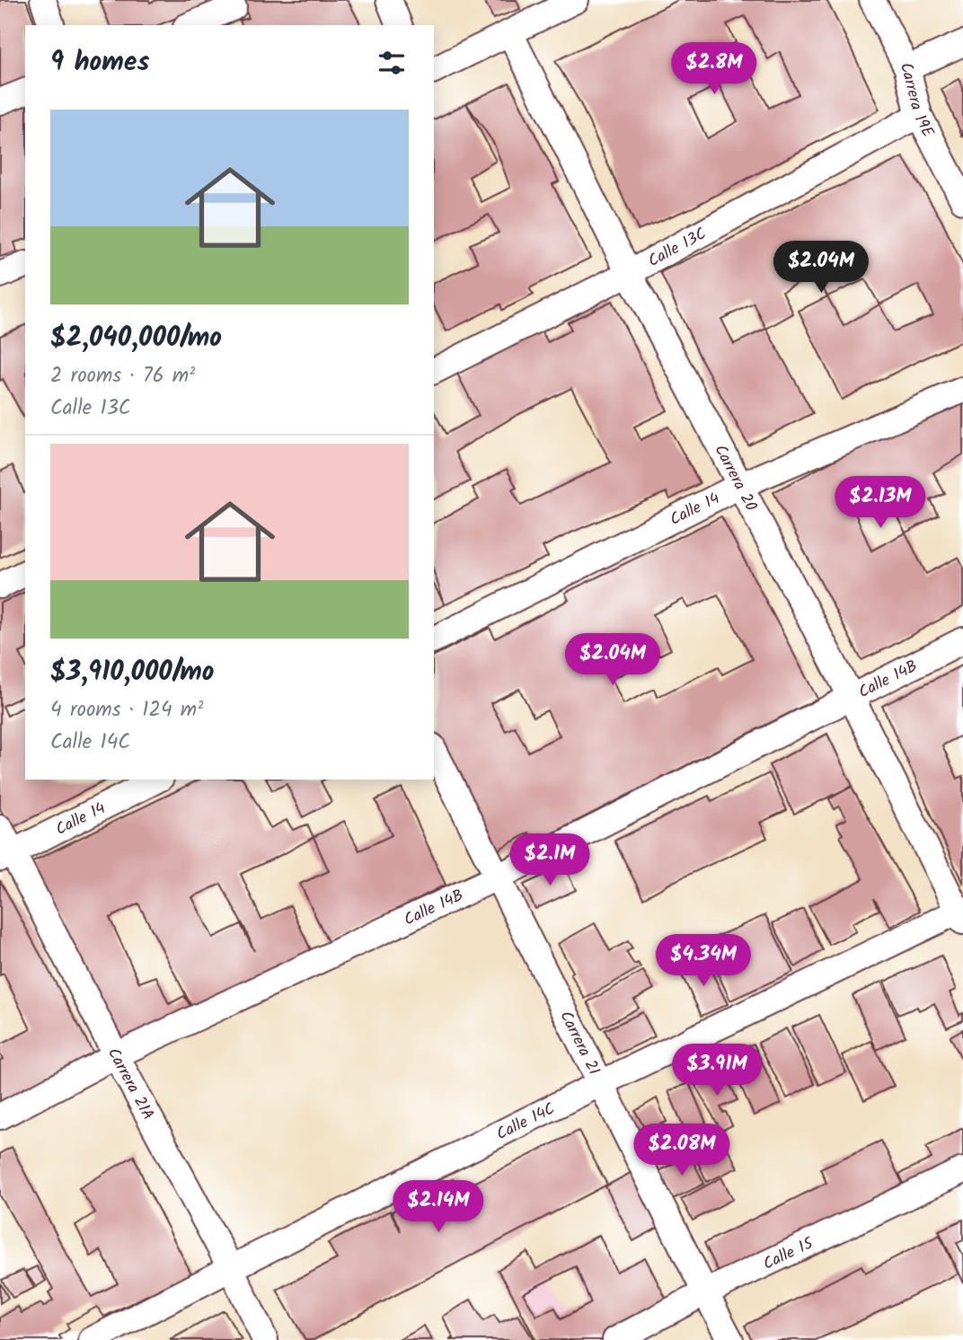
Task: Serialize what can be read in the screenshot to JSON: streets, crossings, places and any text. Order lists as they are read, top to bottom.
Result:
{
  "streets": {
    "street": [
      "Carrera 19E",
      "Calle 13C",
      "Carrera 20",
      "Calle 14",
      "Calle 14B",
      "Carrera 21",
      "Carrera 21A",
      "Calle 14C",
      "Calle 15"
    ]
  },
  "crossings": [
    ["Carrera 19E", "Calle 13C"],
    ["Calle 13C", "Carrera 20"],
    ["Carrera 20", "Calle 14"],
    ["Carrera 20", "Calle 14B"],
    ["Carrera 20", "Calle 14C"],
    ["Calle 14", "Carrera 21A"],
    ["Calle 14B", "Carrera 21"],
    ["Calle 14B", "Carrera 21A"],
    ["Carrera 21", "Calle 14C"],
    ["Carrera 21", "Calle 15"],
    ["Carrera 21A", "Calle 14C"]
  ],
  "page": {
    "heading": "9 homes",
    "price": [
      "$2.8M",
      "$2.04M",
      "$2.13M",
      "$2.04M",
      "$2.1M",
      "$4.34M",
      "$3.91M",
      "$2.08M",
      "$2.14M"
    ],
    "list": [
      {
        "name": "$2,040,000/mo",
        "note": "2 rooms · 76 m² · Calle 13C"
      },
      {
        "name": "$3,910,000/mo",
        "note": "4 rooms · 124 m² · Calle 14C"
      }
    ]
  }
}
